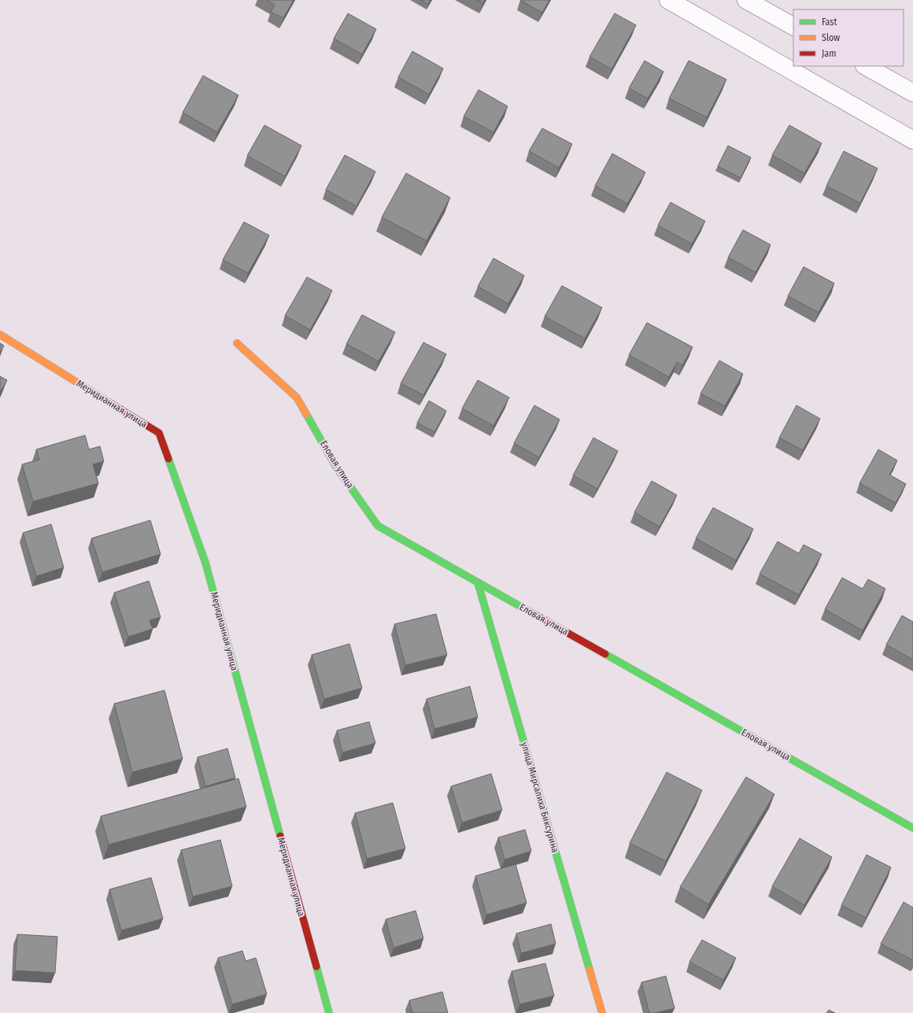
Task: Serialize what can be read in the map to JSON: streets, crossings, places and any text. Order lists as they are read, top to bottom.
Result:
{
  "streets": {
    "street": ["Меридианная улица", "Еловая улица", "улица Мирсалиха Биксурина"]
  },
  "crossings": [
    ["Еловая улица", "улица Мирсалиха Биксурина"]
  ],
  "legend": ["Fast", "Slow", "Jam"]
}
